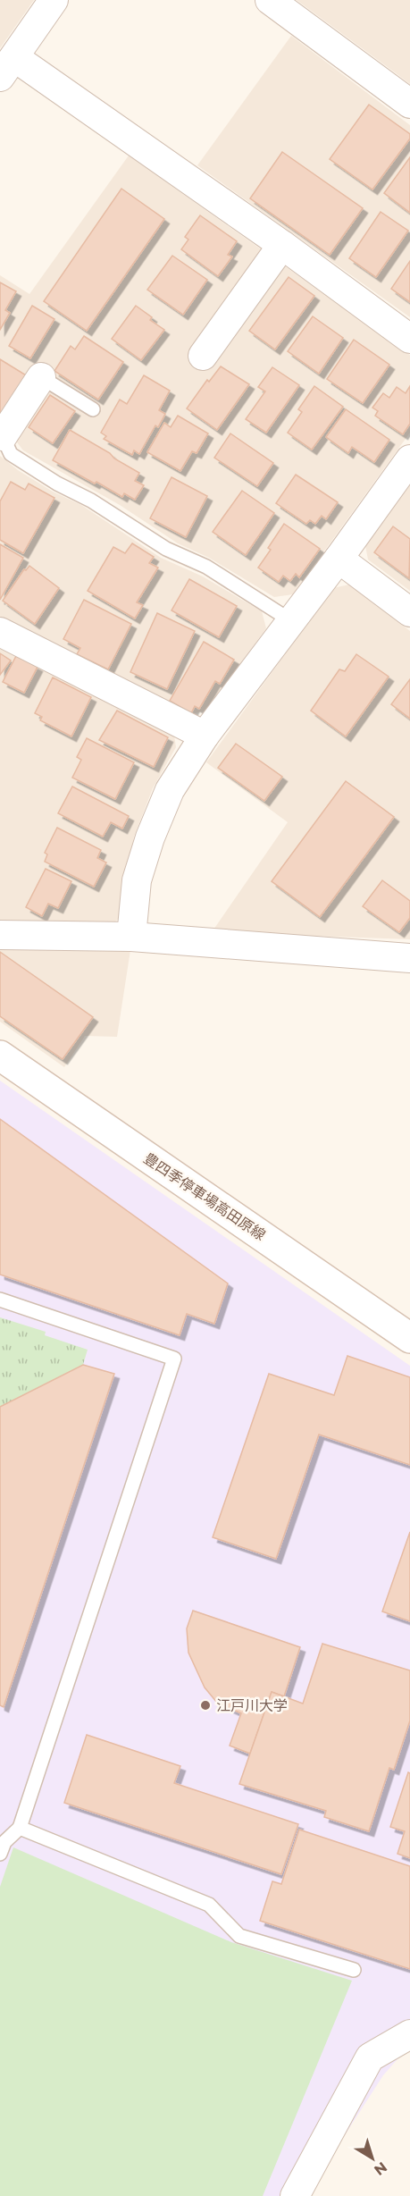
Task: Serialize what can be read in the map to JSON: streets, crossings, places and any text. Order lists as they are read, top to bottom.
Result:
{
  "streets": {
    "main road": ["豊四季停車場高田原線"]
  },
  "places": ["江戸川大学"],
  "north": "bottom right"
}
